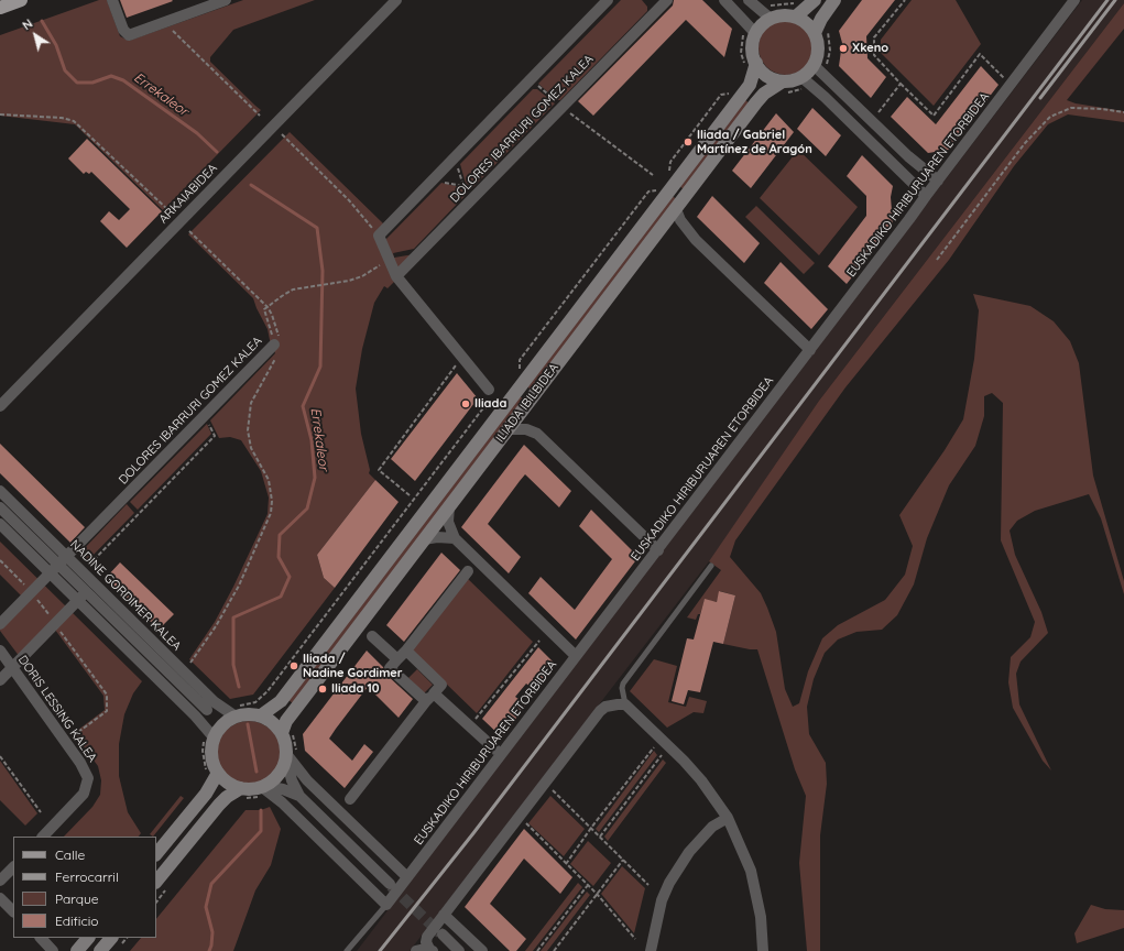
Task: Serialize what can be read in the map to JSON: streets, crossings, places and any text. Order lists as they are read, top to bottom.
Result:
{
  "streets": {
    "street": [
      "DOLORES IBARRURI GOMEZ KALEA",
      "EUSKADIKO HIRIBURUAREN ETORBIDEA",
      "ARKAIABIDEA",
      "ILIADA IBILBIDEA",
      "NADINE GORDIMER KALEA",
      "DORIS LESSING KALEA"
    ]
  },
  "crossings": [
    ["DOLORES IBARRURI GOMEZ KALEA", "NADINE GORDIMER KALEA"]
  ],
  "water": ["Errekaleor"],
  "places": [
    "Xkeno",
    "Iliada / Gabriel Martínez de Aragón",
    "Iliada",
    "Iliada / Nadine Gordimer",
    "Iliada 10"
  ],
  "legend": [
    "Calle",
    "Ferrocarril",
    "Parque",
    "Edificio"
  ],
  "north": "top left"
}
